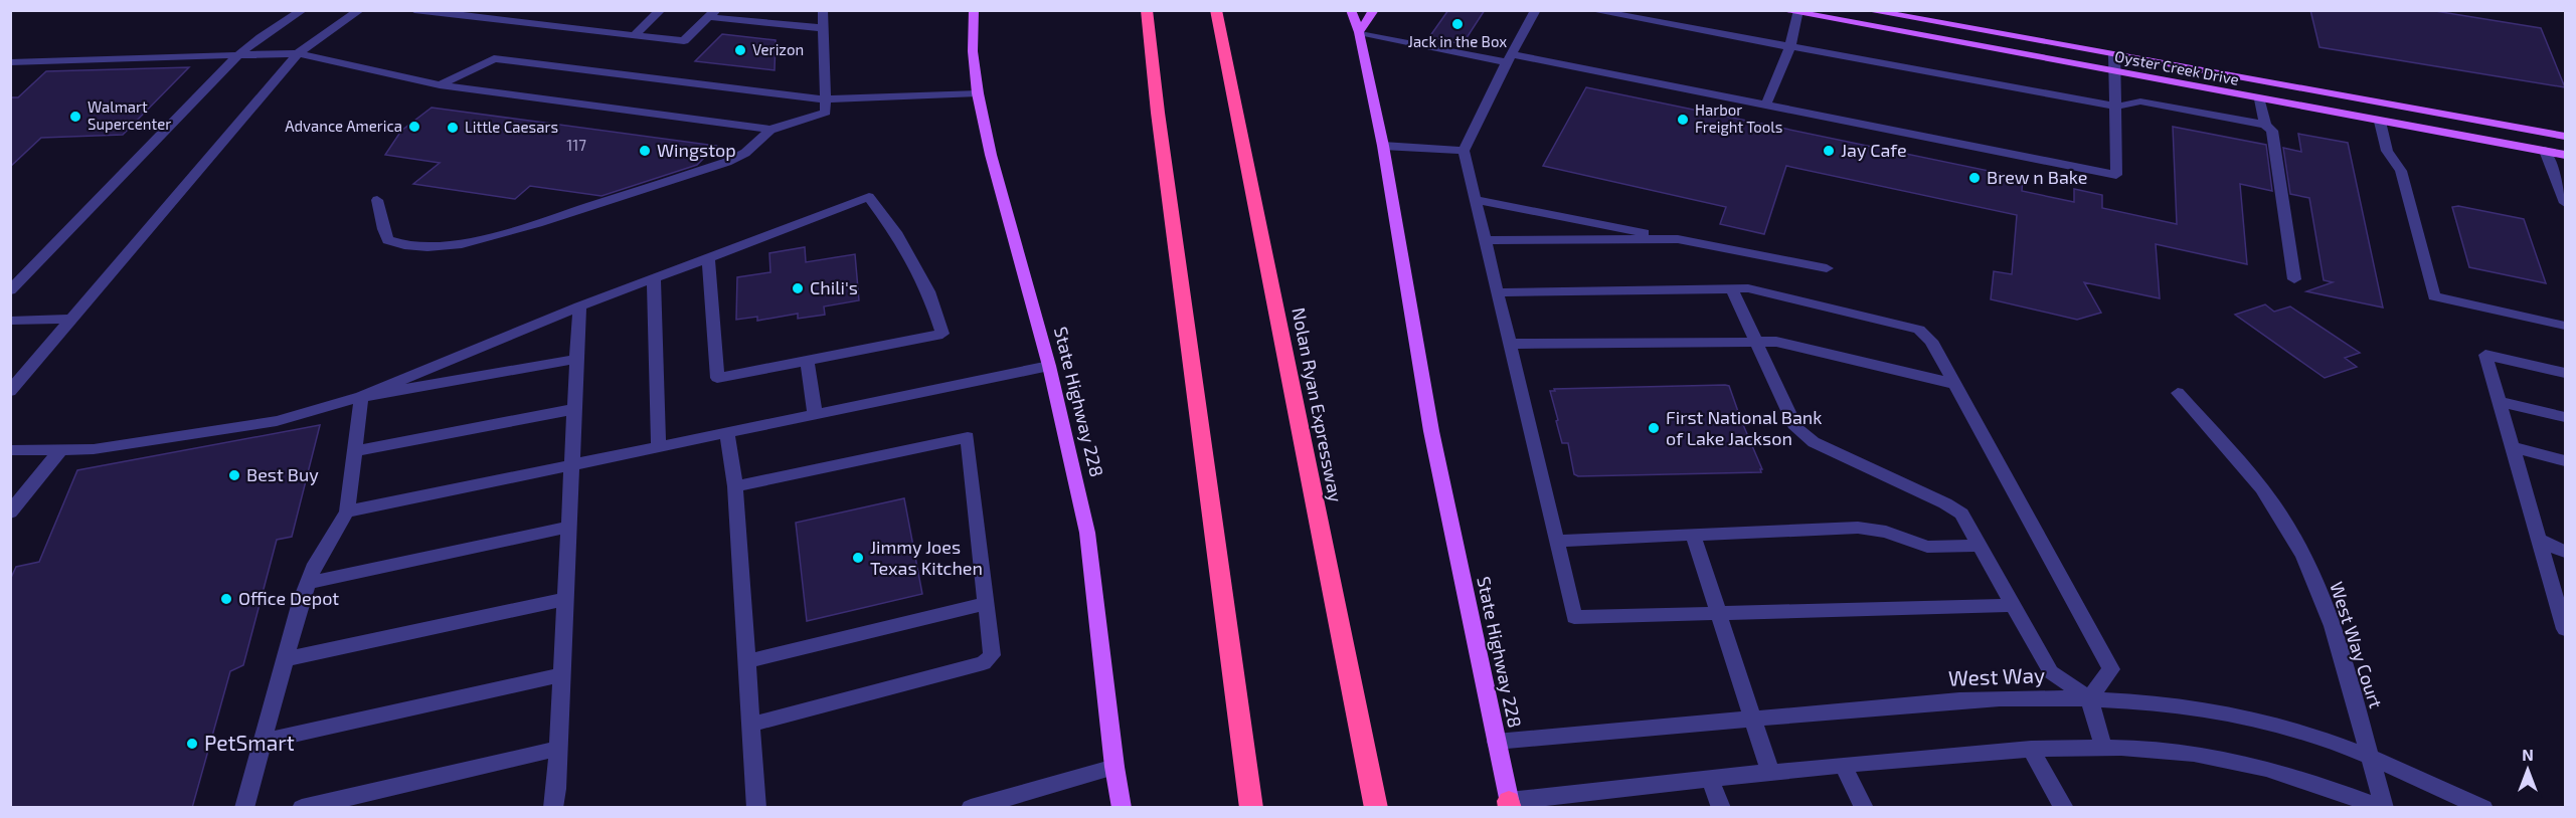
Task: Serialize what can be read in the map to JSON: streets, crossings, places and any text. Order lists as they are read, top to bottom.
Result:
{
  "streets": {
    "highway": ["Nolan Ryan Expressway"],
    "main road": ["Oyster Creek Drive", "State Highway 228"],
    "street": ["West Way Court", "West Way"]
  },
  "crossings": [
    ["State Highway 228", "West Way"],
    ["West Way Court", "West Way"]
  ],
  "places": [
    "Jack in the Box",
    "Verizon",
    "Walmart Supercenter",
    "Harbor Freight Tools",
    "Advance America",
    "Little Caesars",
    "Wingstop",
    "Jay Cafe",
    "Brew n Bake",
    "Chili's",
    "First National Bank of Lake Jackson",
    "Best Buy",
    "Jimmy Joes Texas Kitchen",
    "Office Depot",
    "PetSmart"
  ],
  "house_numbers": ["117"],
  "north": "top"
}
